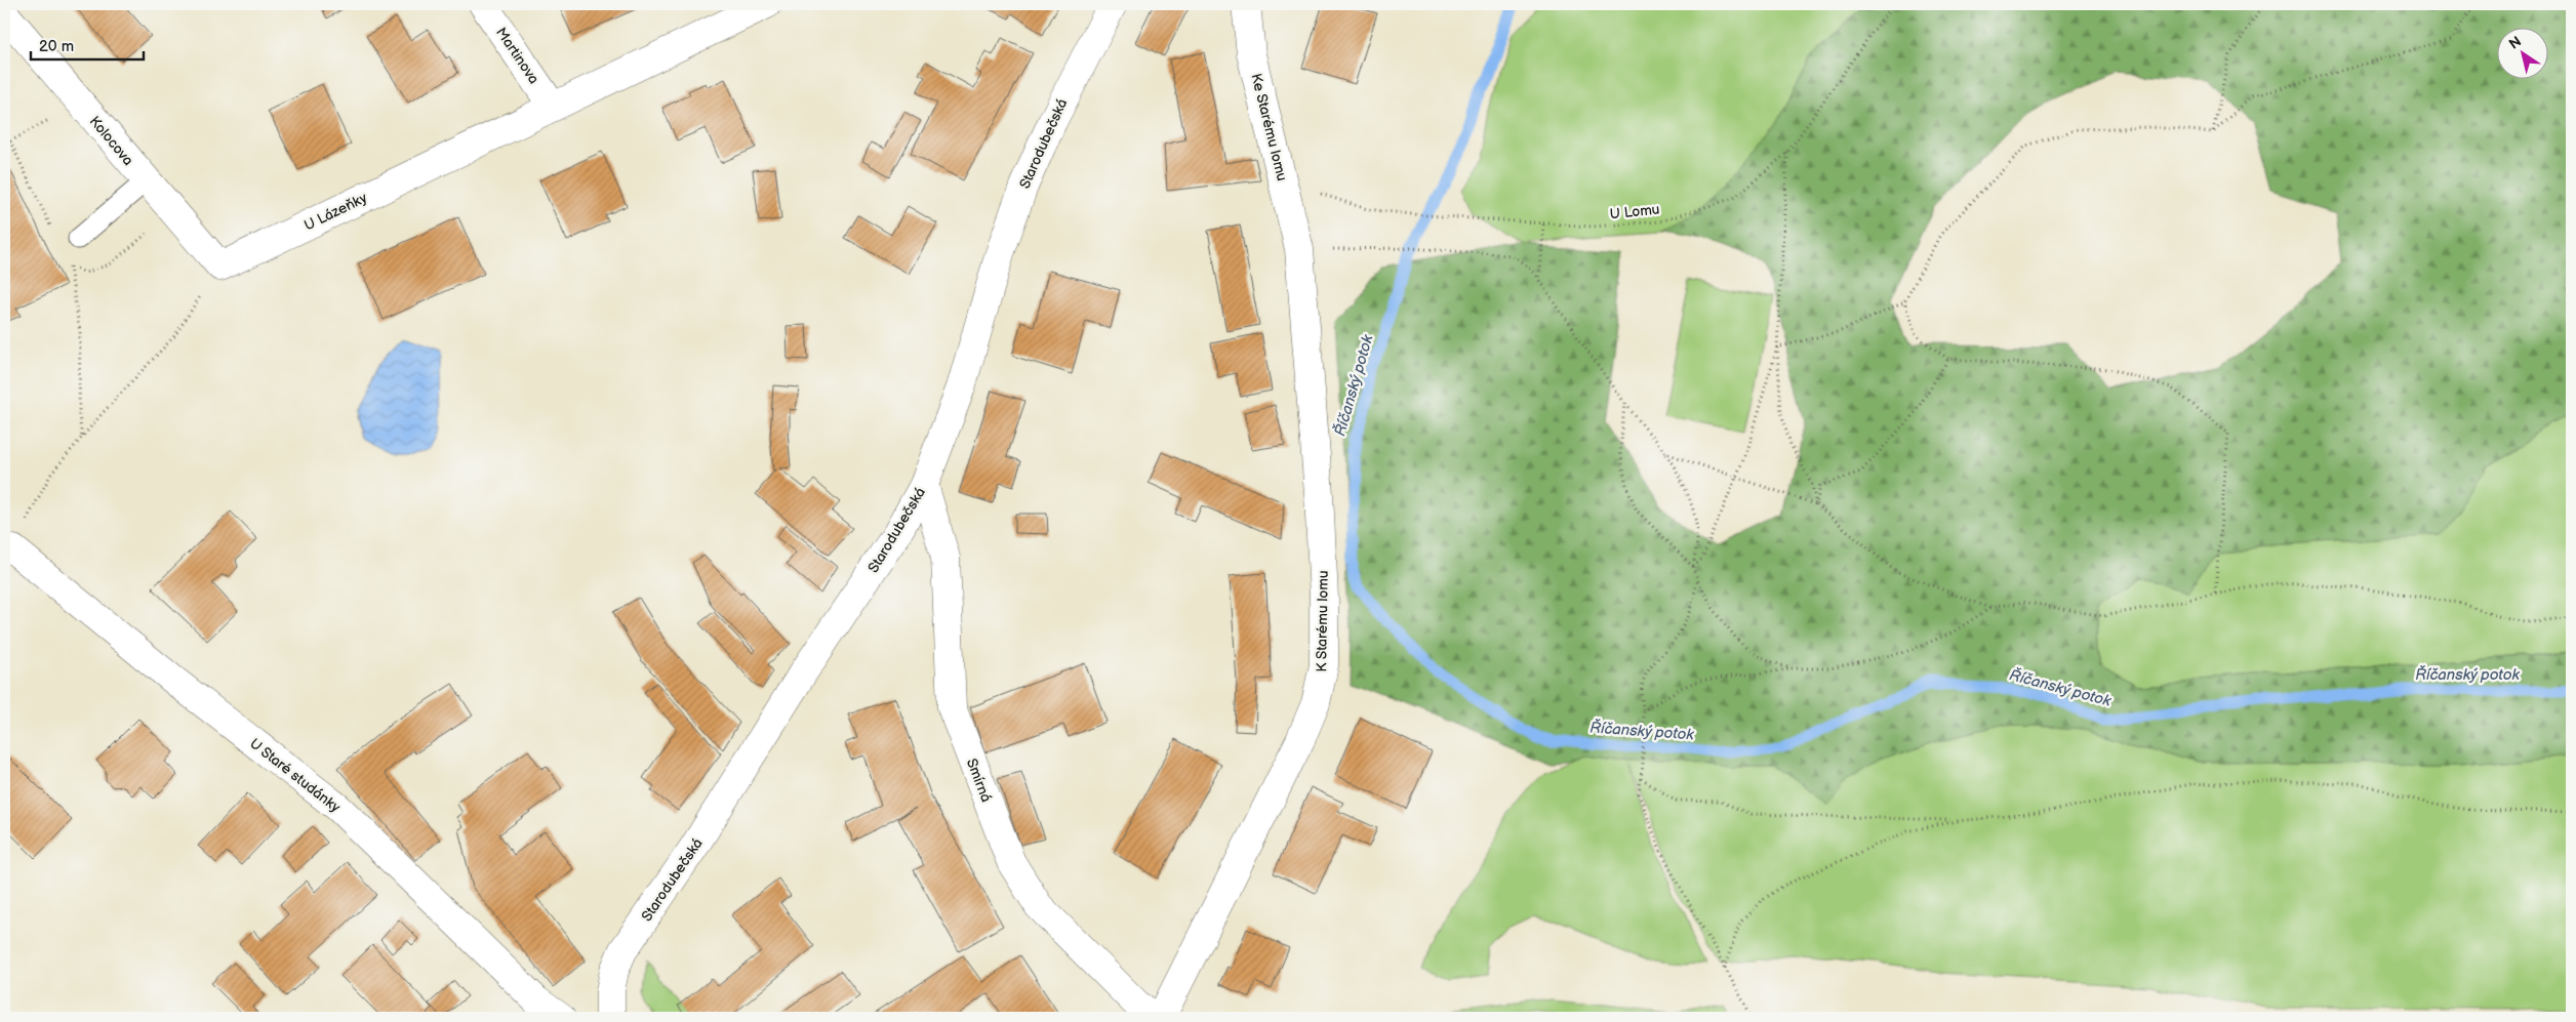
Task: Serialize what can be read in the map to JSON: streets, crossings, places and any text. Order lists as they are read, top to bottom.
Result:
{
  "streets": {
    "street": [
      "Martinova",
      "Ke Starému lomu",
      "Kolocova",
      "Starodubečská",
      "U Lázeňky",
      "K Starému lomu",
      "U Staré studánky",
      "Smírná"
    ],
    "path": ["U Lomu"]
  },
  "crossings": [
    ["Martinova", "U Lázeňky"],
    ["Ke Starému lomu", "U Lomu"],
    ["Ke Starému lomu", "K Starému lomu"],
    ["Kolocova", "U Lázeňky"],
    ["Starodubečská", "Smírná"],
    ["K Starému lomu", "Smírná"]
  ],
  "water": ["Říčanský potok"],
  "scale_bar": "20 m",
  "north": "top left"
}
